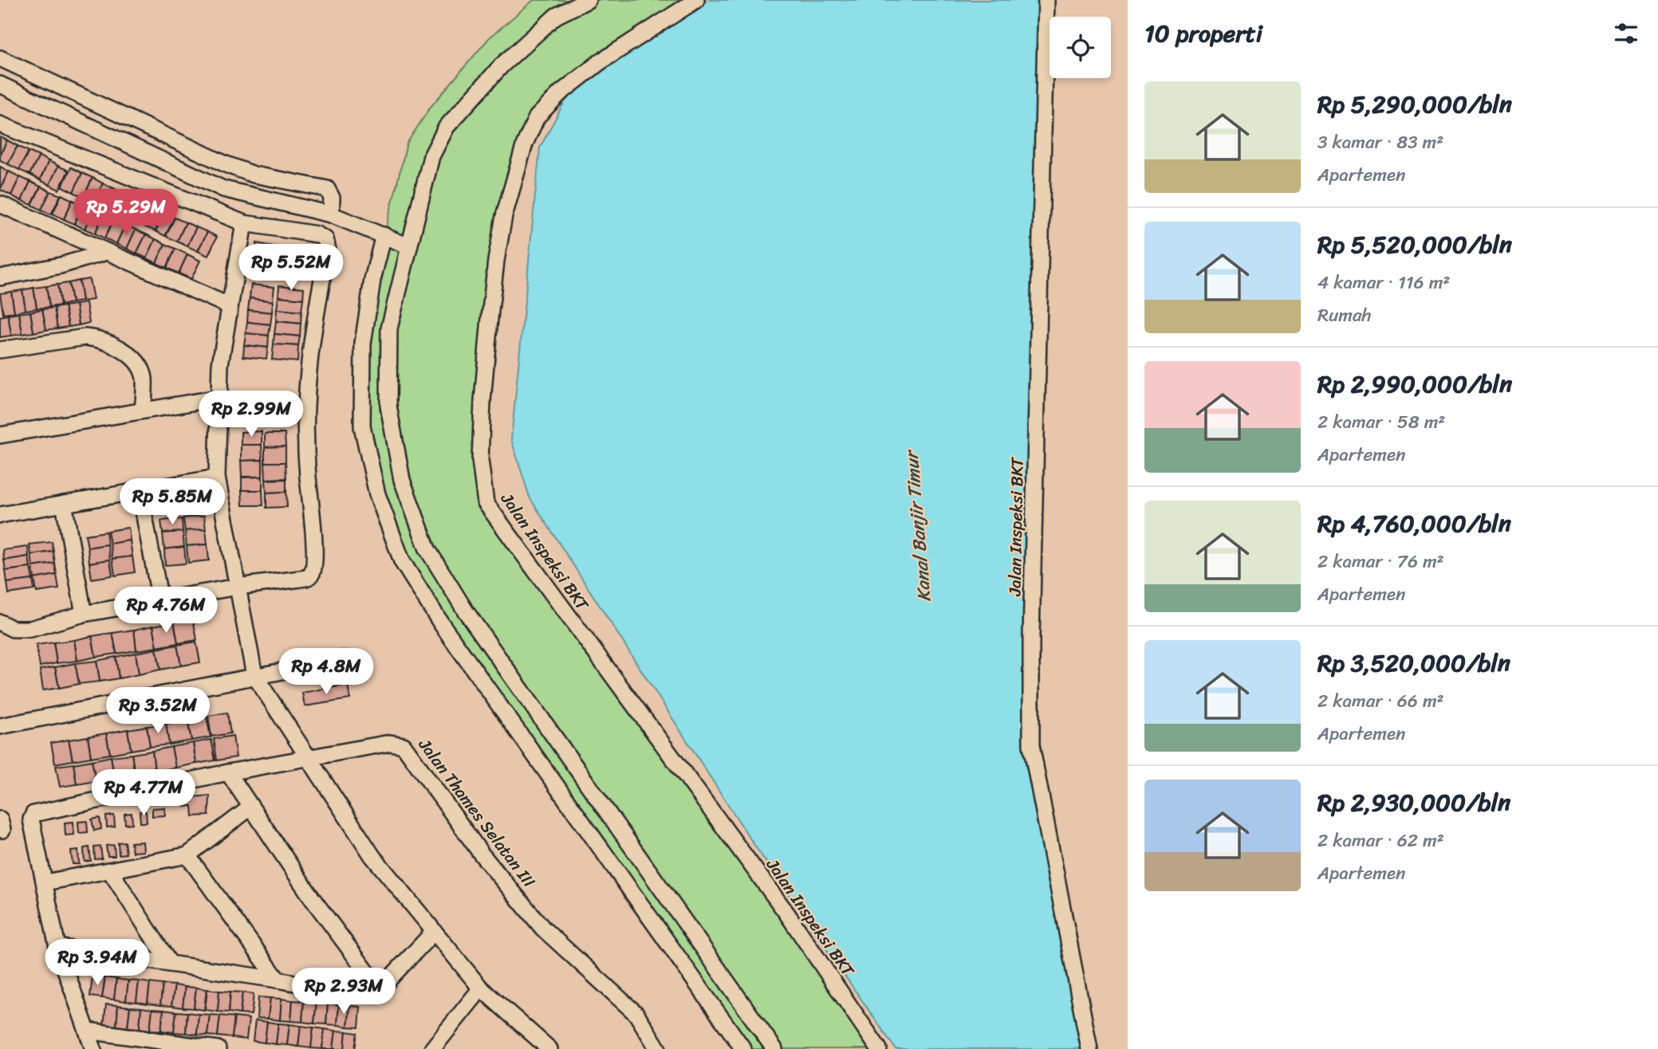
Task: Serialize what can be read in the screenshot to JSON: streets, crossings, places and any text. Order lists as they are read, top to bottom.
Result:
{
  "streets": {
    "street": ["Jalan Inspeksi BKT", "Jalan Thames Selatan III"]
  },
  "water": ["Kanal Banjir Timur"],
  "page": {
    "heading": "10 properti",
    "list": [
      {
        "name": "Rp 5,290,000/bln",
        "note": "3 kamar · 83 m² · Apartemen"
      },
      {
        "name": "Rp 5,520,000/bln",
        "note": "4 kamar · 116 m² · Rumah"
      },
      {
        "name": "Rp 2,990,000/bln",
        "note": "2 kamar · 58 m² · Apartemen"
      },
      {
        "name": "Rp 4,760,000/bln",
        "note": "2 kamar · 76 m² · Apartemen"
      },
      {
        "name": "Rp 3,520,000/bln",
        "note": "2 kamar · 66 m² · Apartemen"
      },
      {
        "name": "Rp 2,930,000/bln",
        "note": "2 kamar · 62 m² · Apartemen"
      }
    ],
    "price": [
      "Rp 5.29M",
      "Rp 5.52M",
      "Rp 2.99M",
      "Rp 5.85M",
      "Rp 4.76M",
      "Rp 4.8M",
      "Rp 3.52M",
      "Rp 4.77M",
      "Rp 3.94M",
      "Rp 2.93M"
    ]
  }
}
